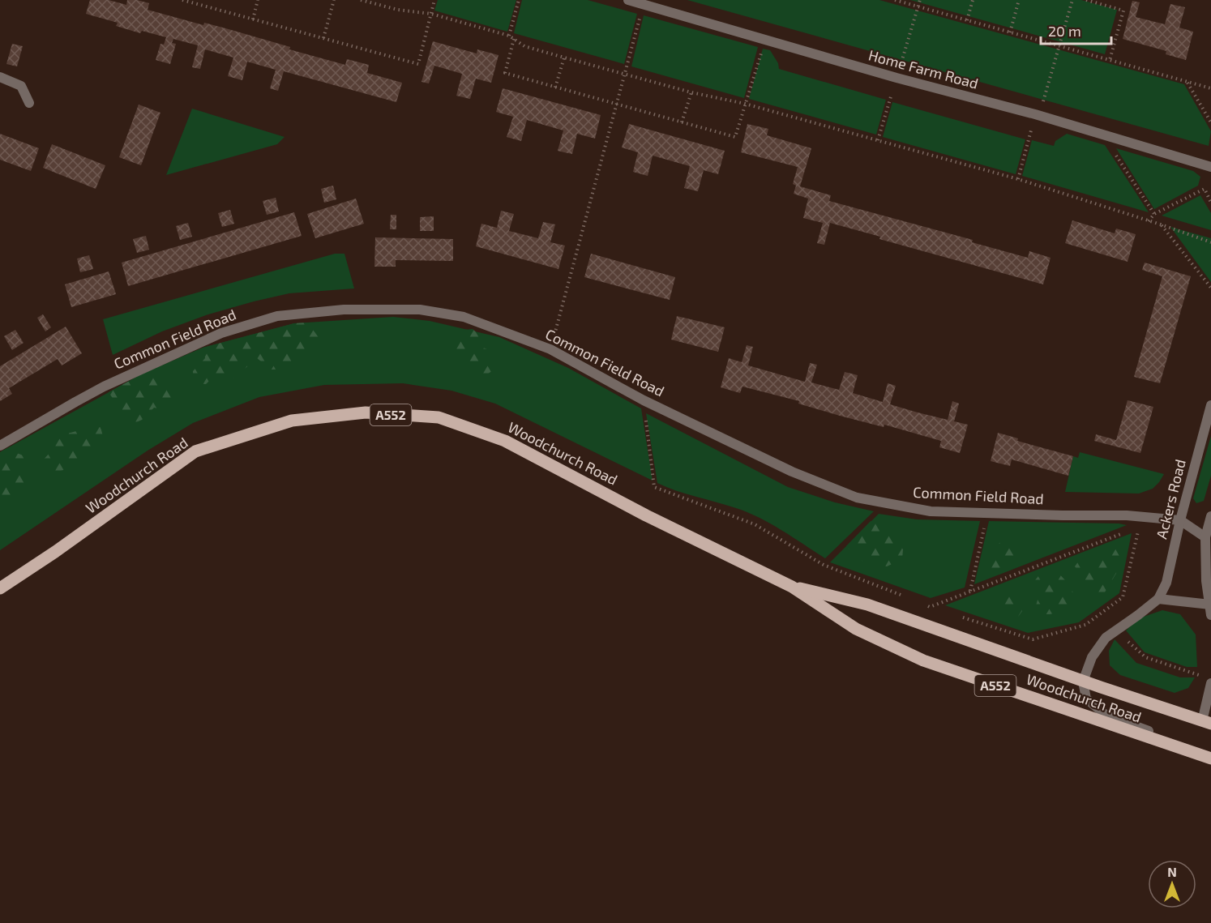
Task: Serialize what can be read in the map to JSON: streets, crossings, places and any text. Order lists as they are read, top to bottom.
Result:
{
  "streets": {
    "main road": ["A552", "Woodchurch Road"],
    "street": ["Home Farm Road", "Common Field Road", "Ackers Road"]
  },
  "crossings": [
    ["Common Field Road", "Ackers Road"],
    ["Woodchurch Road", "Ackers Road"]
  ],
  "scale_bar": "20 m",
  "north": "top"
}
